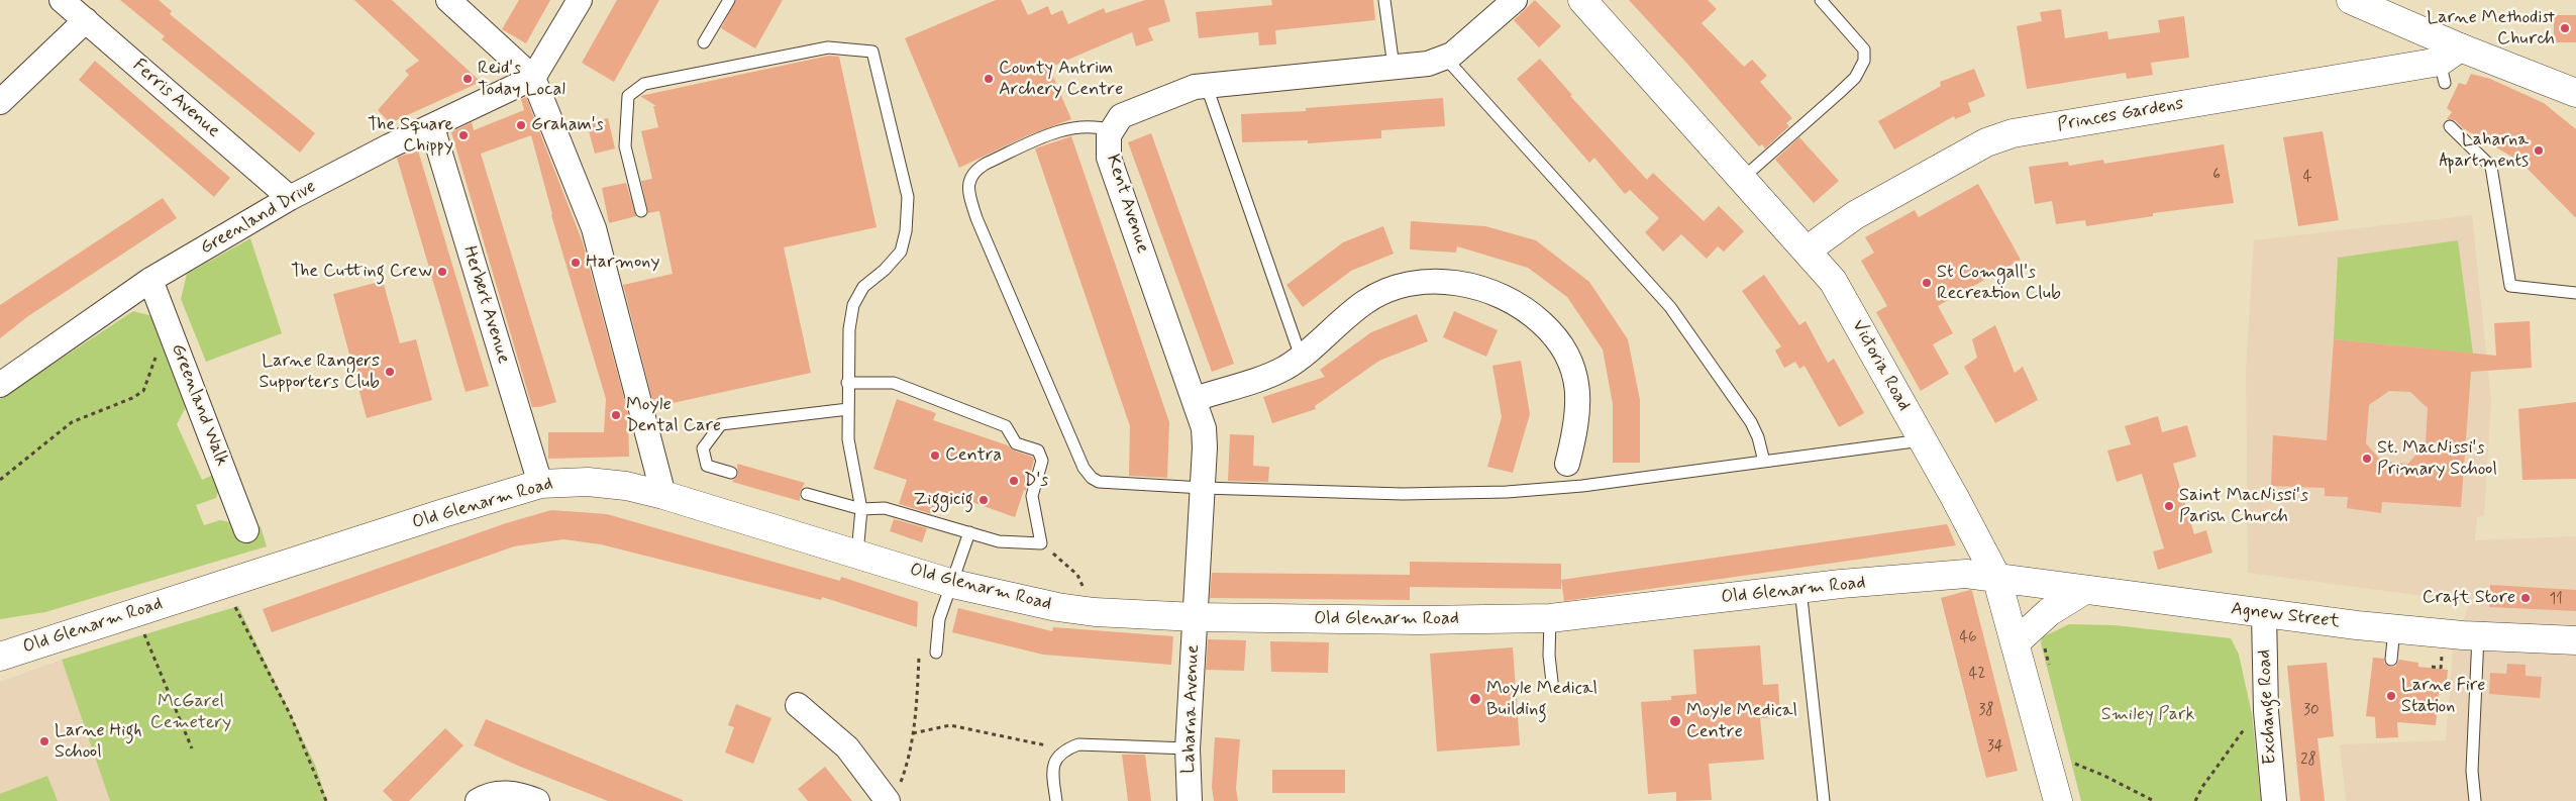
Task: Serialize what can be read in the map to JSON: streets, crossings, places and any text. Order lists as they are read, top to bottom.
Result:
{
  "streets": {
    "street": [
      "Ferris Avenue",
      "Princes Gardens",
      "Kent Avenue",
      "Greenland Drive",
      "Herbert Avenue",
      "Victoria Road",
      "Greenland Walk",
      "Old Glenarm Road",
      "Agnew Street",
      "Exchange Road",
      "Laharna Avenue"
    ]
  },
  "crossings": [
    ["Ferris Avenue", "Greenland Drive"],
    ["Princes Gardens", "Victoria Road"],
    ["Kent Avenue", "Old Glenarm Road"],
    ["Kent Avenue", "Laharna Avenue"],
    ["Greenland Drive", "Herbert Avenue"],
    ["Greenland Drive", "Greenland Walk"],
    ["Herbert Avenue", "Old Glenarm Road"],
    ["Victoria Road", "Old Glenarm Road"],
    ["Victoria Road", "Agnew Street"],
    ["Old Glenarm Road", "Agnew Street"],
    ["Old Glenarm Road", "Laharna Avenue"],
    ["Agnew Street", "Exchange Road"]
  ],
  "parks": ["McGarel Cemetery", "Smiley Park"],
  "places": [
    "Larne Methodist Church",
    "Reid's Today Local",
    "County Antrim Archery Centre",
    "Graham's",
    "The Square Chippy",
    "Laharna Apartments",
    "Harmony",
    "The Cutting Crew",
    "St Comgall's Recreation Club",
    "Larne Rangers Supporters Club",
    "Moyle Dental Care",
    "Centra",
    "St. MacNissi's Primary School",
    "D's",
    "Ziggicig",
    "Saint MacNissi's Parish Church",
    "Craft Store",
    "Larne Fire Station",
    "Moyle Medical Building",
    "Moyle Medical Centre",
    "Larne High School"
  ],
  "house_numbers": [
    "6",
    "4",
    "11",
    "46",
    "42",
    "38",
    "30",
    "34",
    "28"
  ]
}
